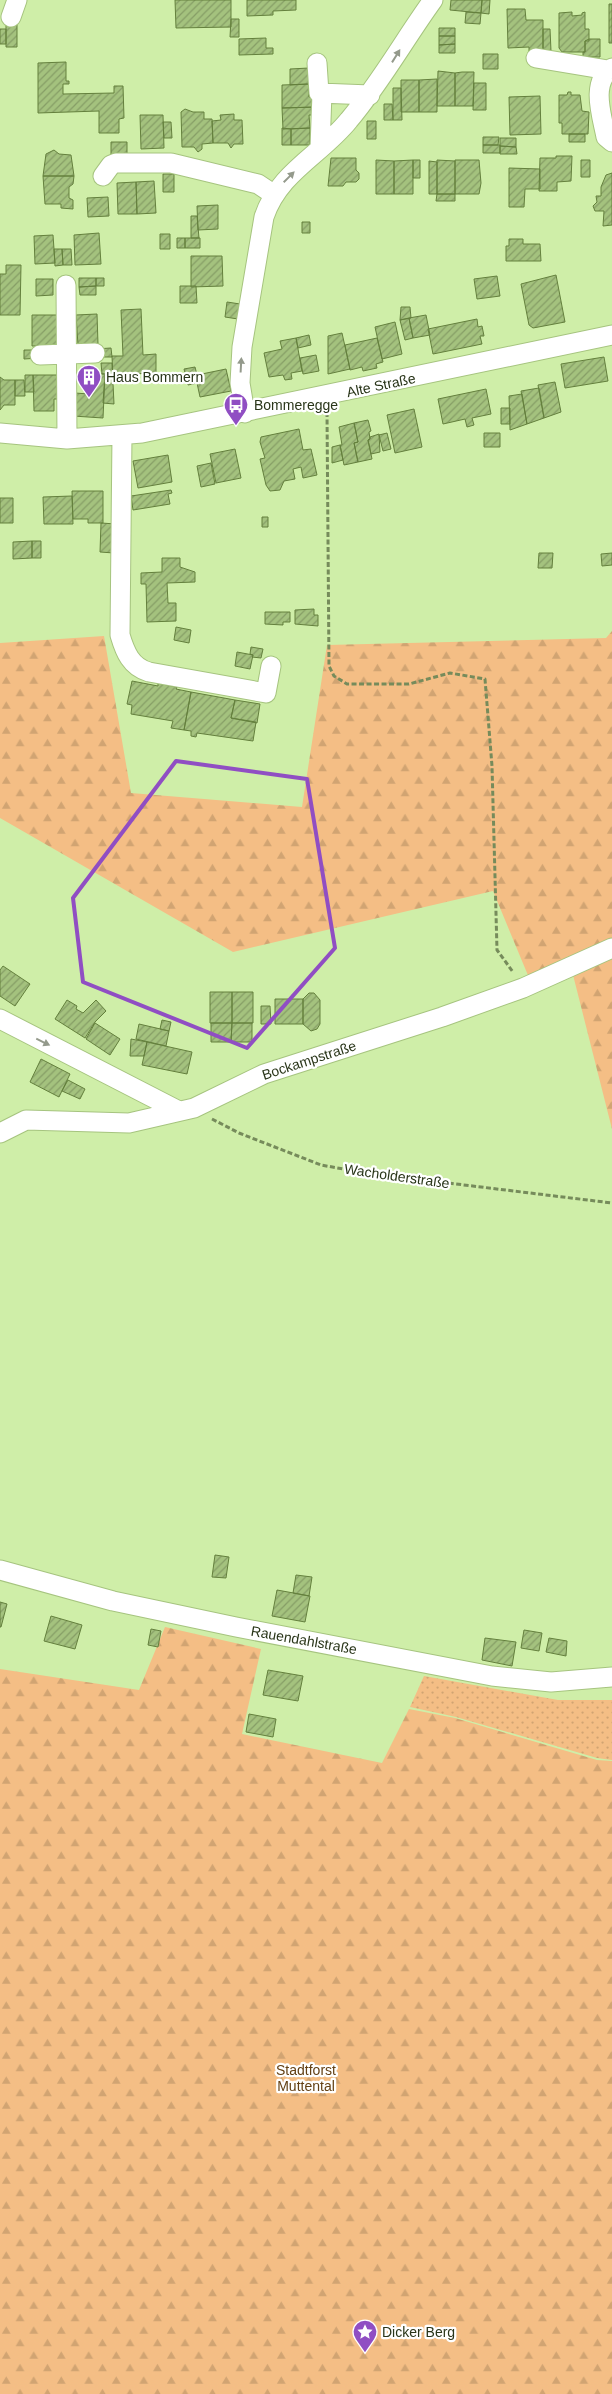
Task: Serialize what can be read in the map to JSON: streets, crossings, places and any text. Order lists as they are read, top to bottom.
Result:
{
  "streets": {
    "street": ["Alte Straße", "Bockampstraße", "Rauendahlstraße"],
    "path": ["Wacholderstraße"]
  },
  "crossings": [
    ["Bockampstraße", "Wacholderstraße"]
  ],
  "parks": ["Stadtforst Muttental"],
  "places": {
    "building": ["Haus Bommern"],
    "bus stop": ["Bommeregge"],
    "place": ["Dicker Berg"]
  }
}
